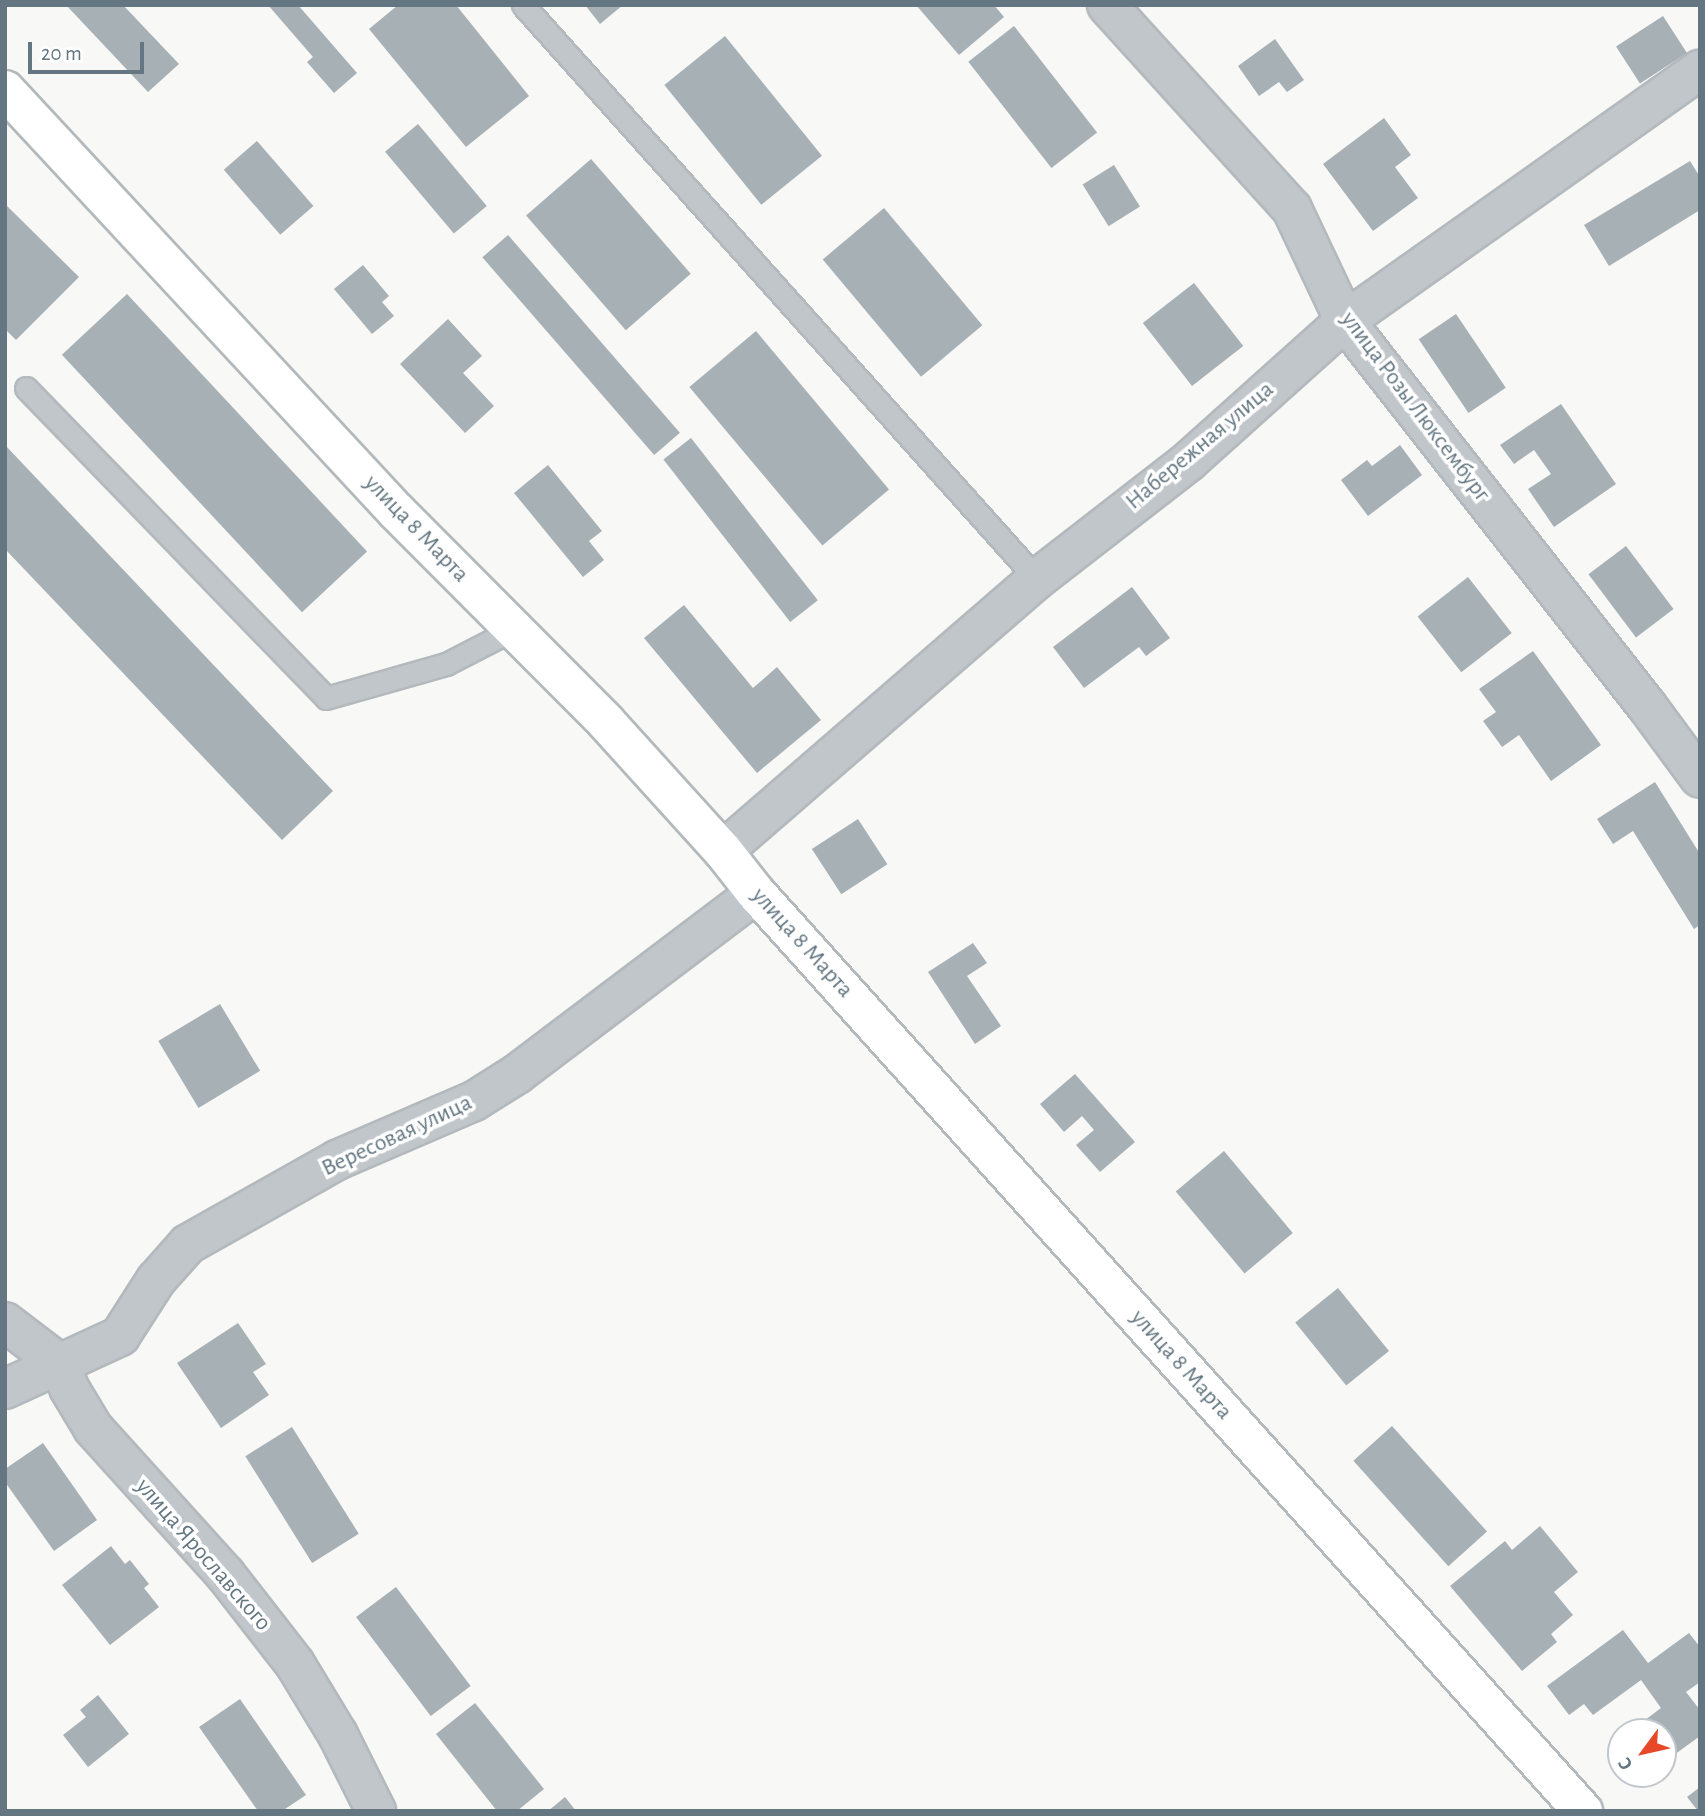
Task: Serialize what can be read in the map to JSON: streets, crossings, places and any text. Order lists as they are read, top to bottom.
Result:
{
  "streets": {
    "main road": ["улица 8 Марта"],
    "street": [
      "улица Розы Люксембург",
      "Набережная улица",
      "Вересовая улица",
      "улица Ярославского"
    ]
  },
  "crossings": [
    ["улица Розы Люксембург", "Набережная улица"],
    ["Набережная улица", "улица 8 Марта"],
    ["улица 8 Марта", "Вересовая улица"],
    ["Вересовая улица", "улица Ярославского"]
  ],
  "scale_bar": "20 m",
  "north": "bottom left"
}
